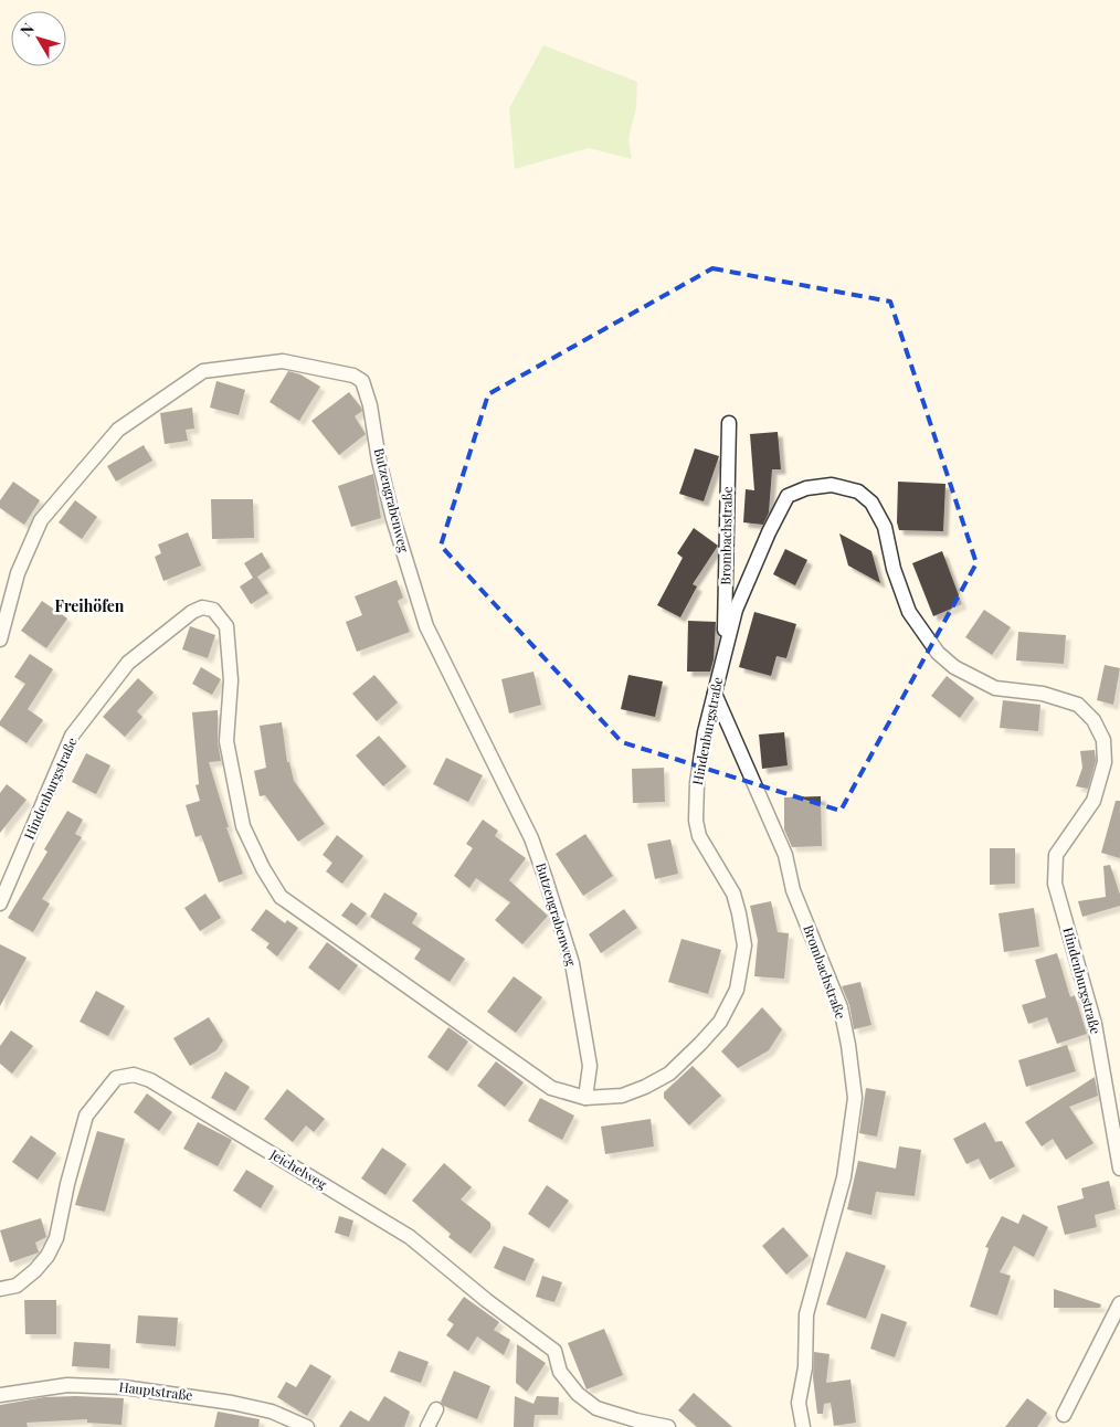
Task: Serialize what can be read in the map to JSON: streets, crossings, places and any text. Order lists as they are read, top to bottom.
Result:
{
  "streets": {
    "street": [
      "Butzengrabenweg",
      "Brombachstraße",
      "Hindenburgstraße",
      "Jeichelweg",
      "Hauptstraße"
    ]
  },
  "crossings": [
    ["Butzengrabenweg", "Hindenburgstraße"],
    ["Brombachstraße", "Hindenburgstraße"]
  ],
  "districts": ["Freihöfen"],
  "north": "top left"
}
